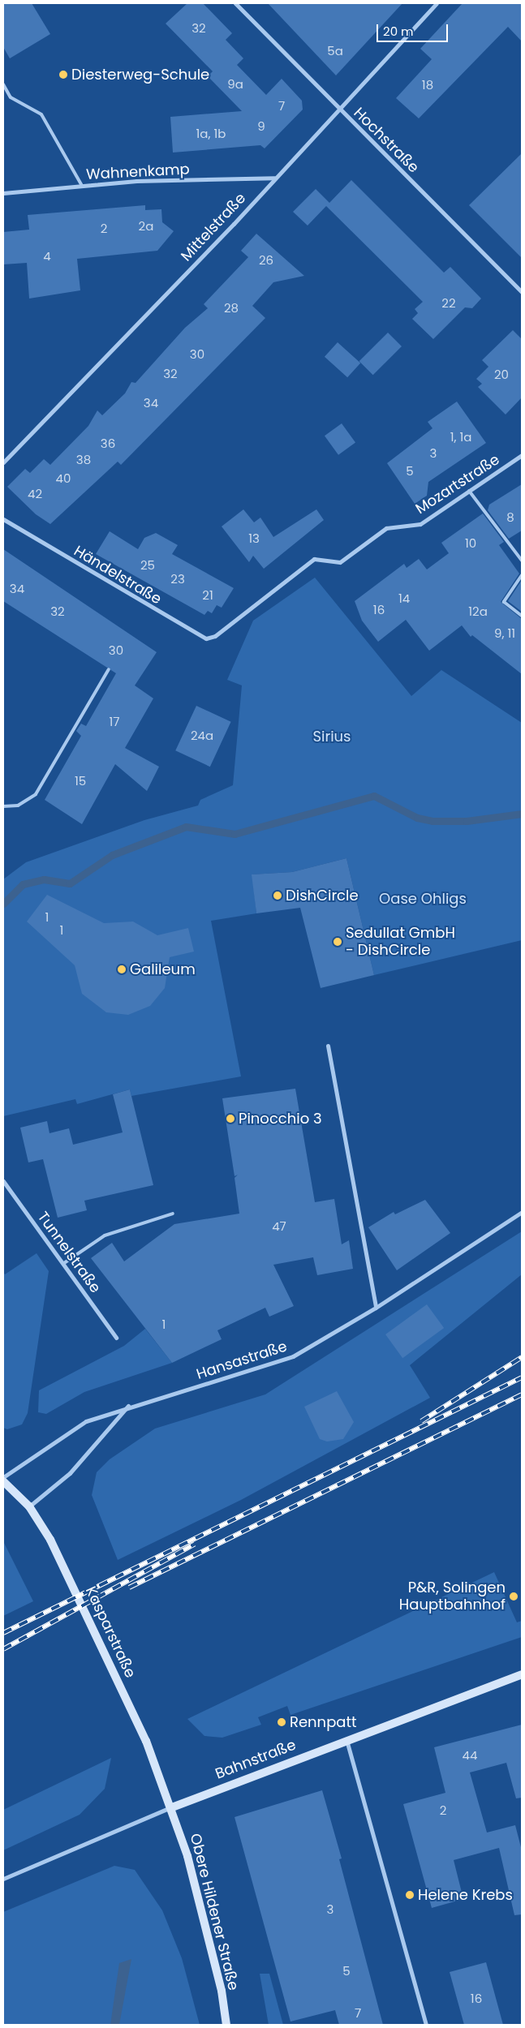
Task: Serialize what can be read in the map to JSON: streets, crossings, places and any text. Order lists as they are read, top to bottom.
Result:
{
  "streets": {
    "main road": ["Kasparstraße", "Bahnstraße", "Obere Hildener Straße"],
    "street": [
      "Hochstraße",
      "Wahnenkamp",
      "Mittelstraße",
      "Mozartstraße",
      "Händelstraße",
      "Tunnelstraße",
      "Hansastraße"
    ]
  },
  "crossings": [
    ["Hochstraße", "Mittelstraße"],
    ["Wahnenkamp", "Mittelstraße"],
    ["Mozartstraße", "Händelstraße"],
    ["Kasparstraße", "Bahnstraße"],
    ["Kasparstraße", "Obere Hildener Straße"],
    ["Bahnstraße", "Obere Hildener Straße"]
  ],
  "parks": ["Sirius", "Oase Ohligs"],
  "places": [
    "Diesterweg-Schule",
    "DishCircle",
    "Sedullat GmbH - DishCircle",
    "Galileum",
    "Pinocchio 3",
    "P&R, Solingen Hauptbahnhof",
    "Rennpatt",
    "Helene Krebs"
  ],
  "house_numbers": [
    "32",
    "5a",
    "9a",
    "18",
    "7",
    "9",
    "1a, 1b",
    "2a",
    "2",
    "4",
    "26",
    "22",
    "28",
    "30",
    "32",
    "20",
    "34",
    "1, 1a",
    "36",
    "3",
    "38",
    "5",
    "40",
    "42",
    "8",
    "13",
    "10",
    "25",
    "23",
    "34",
    "21",
    "14",
    "16",
    "32",
    "12a",
    "9, 11",
    "30",
    "17",
    "24a",
    "15",
    "1",
    "1",
    "47",
    "1",
    "44",
    "2",
    "3",
    "5",
    "16",
    "7"
  ],
  "scale_bar": "20 m"
}
